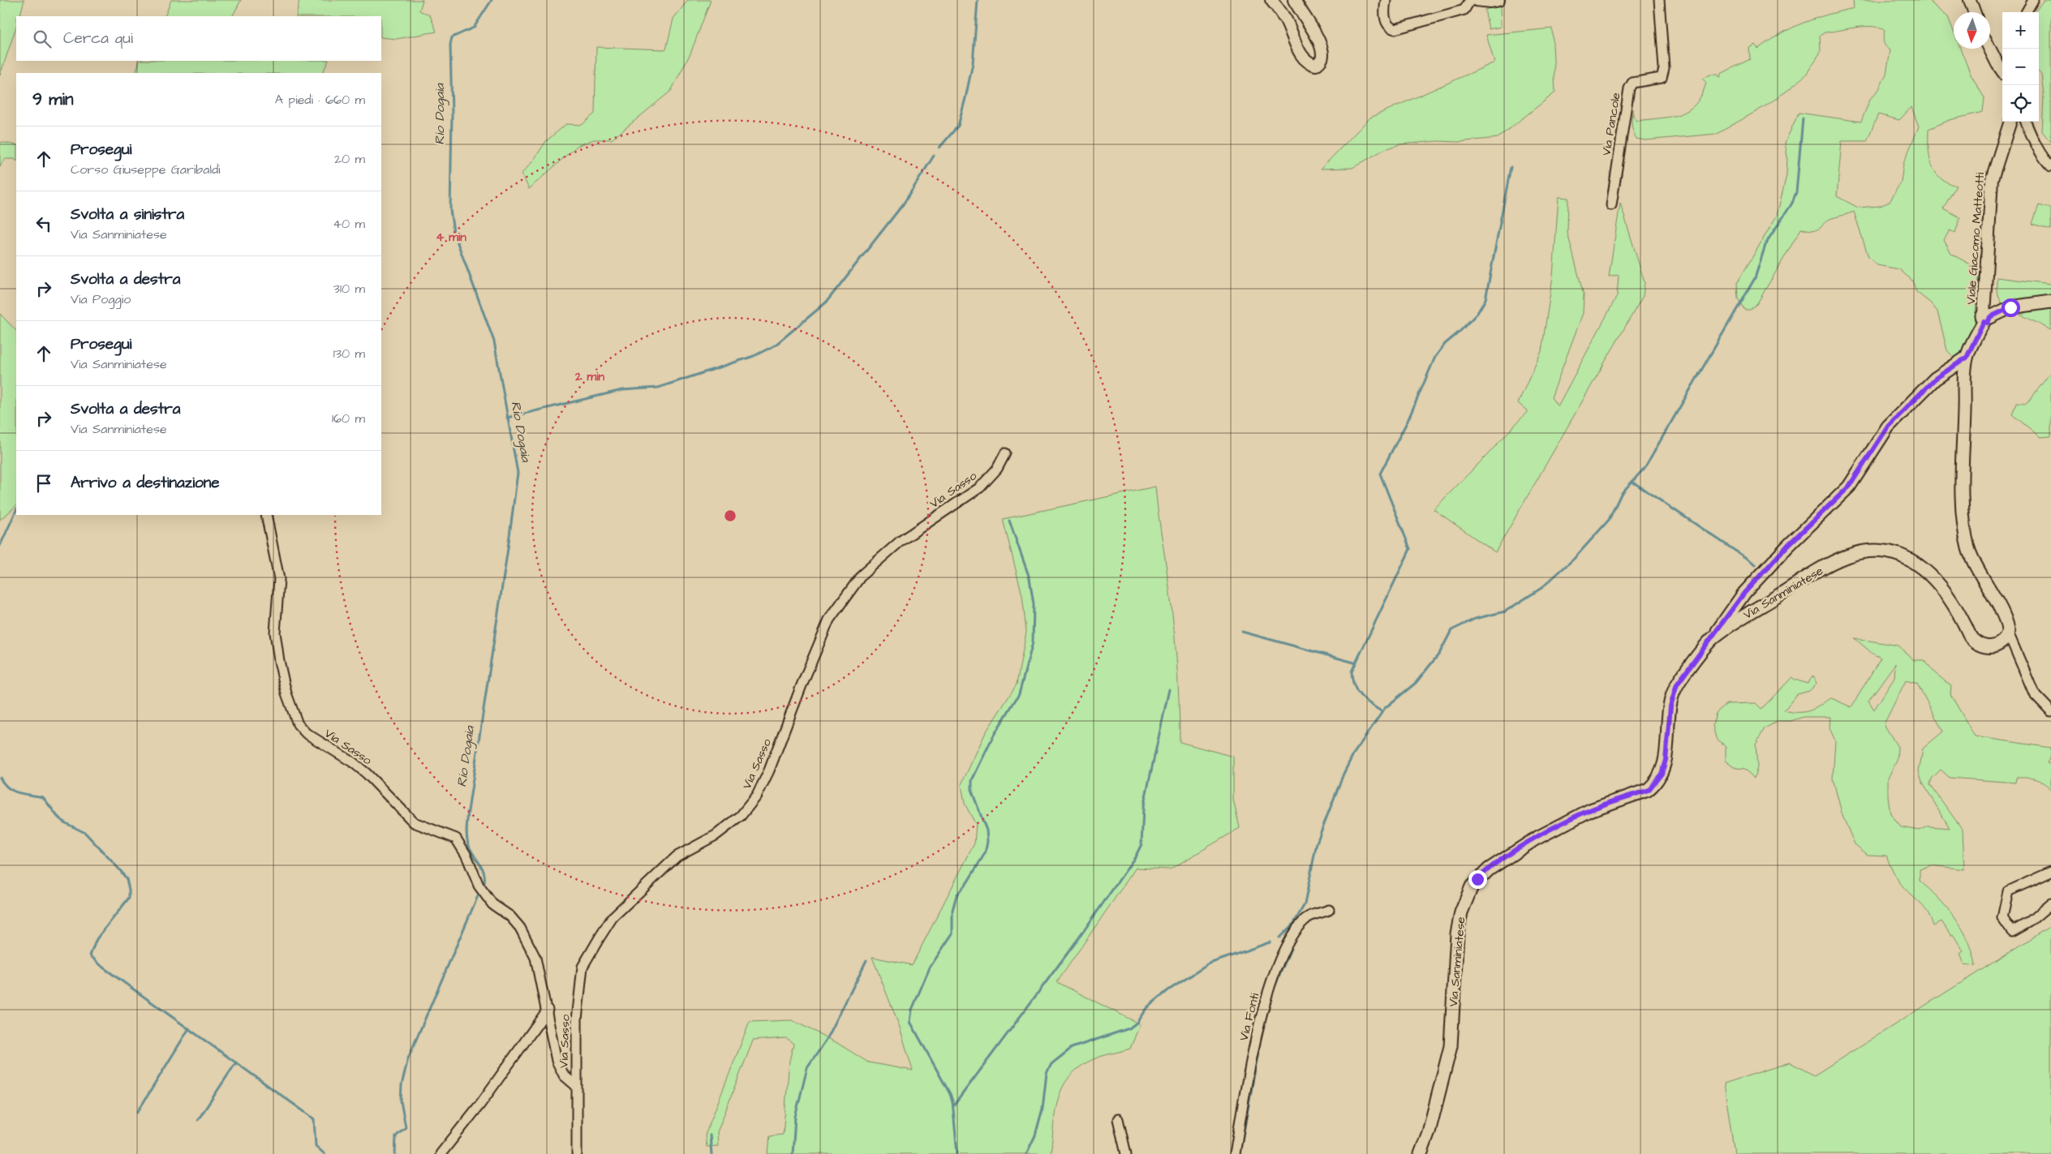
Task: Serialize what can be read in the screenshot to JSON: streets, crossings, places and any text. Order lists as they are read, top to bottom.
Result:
{
  "streets": {
    "main road": ["Via Sanminiatese"],
    "street": [
      "Via Pancole",
      "Viale Giacomo Matteotti",
      "Via Sasso",
      "Via Fonti"
    ]
  },
  "water": ["Rio Dogaia"],
  "north": "bottom",
  "page": {
    "map_buttons": ["+", "−"],
    "search": "Cerca qui",
    "heading": ["9 min", "A piedi · 660 m"],
    "list": [
      ["Prosegui", "Corso Giuseppe Garibaldi", "20 m"],
      ["Svolta a sinistra", "Via Sanminiatese", "40 m"],
      ["Svolta a destra", "Via Poggio", "310 m"],
      ["Prosegui", "Via Sanminiatese", "130 m"],
      ["Svolta a destra", "Via Sanminiatese", "160 m"],
      "Arrivo a destinazione"
    ]
  },
  "rings": ["4 min", "2 min"]
}
